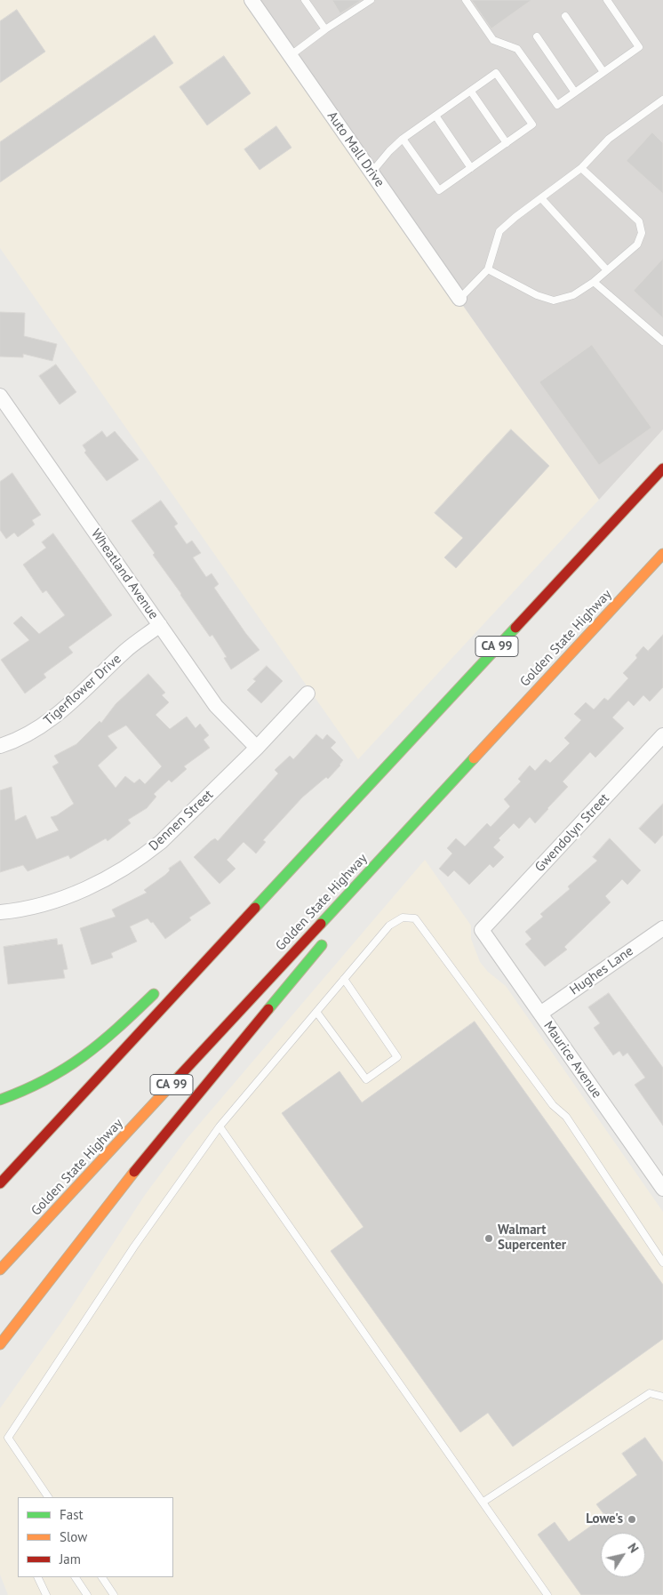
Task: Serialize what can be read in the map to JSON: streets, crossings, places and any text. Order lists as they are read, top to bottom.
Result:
{
  "streets": {
    "highway": ["Golden State Highway", "CA 99"],
    "street": [
      "Auto Mall Drive",
      "Wheatland Avenue",
      "Tigerflower Drive",
      "Dennen Street",
      "Gwendolyn Street",
      "Hughes Lane",
      "Maurice Avenue"
    ]
  },
  "crossings": [
    ["Wheatland Avenue", "Tigerflower Drive"],
    ["Wheatland Avenue", "Dennen Street"],
    ["Gwendolyn Street", "Maurice Avenue"],
    ["Hughes Lane", "Maurice Avenue"]
  ],
  "places": ["Walmart Supercenter", "Lowe's"],
  "legend": ["Fast", "Slow", "Jam"],
  "north": "top right"
}
